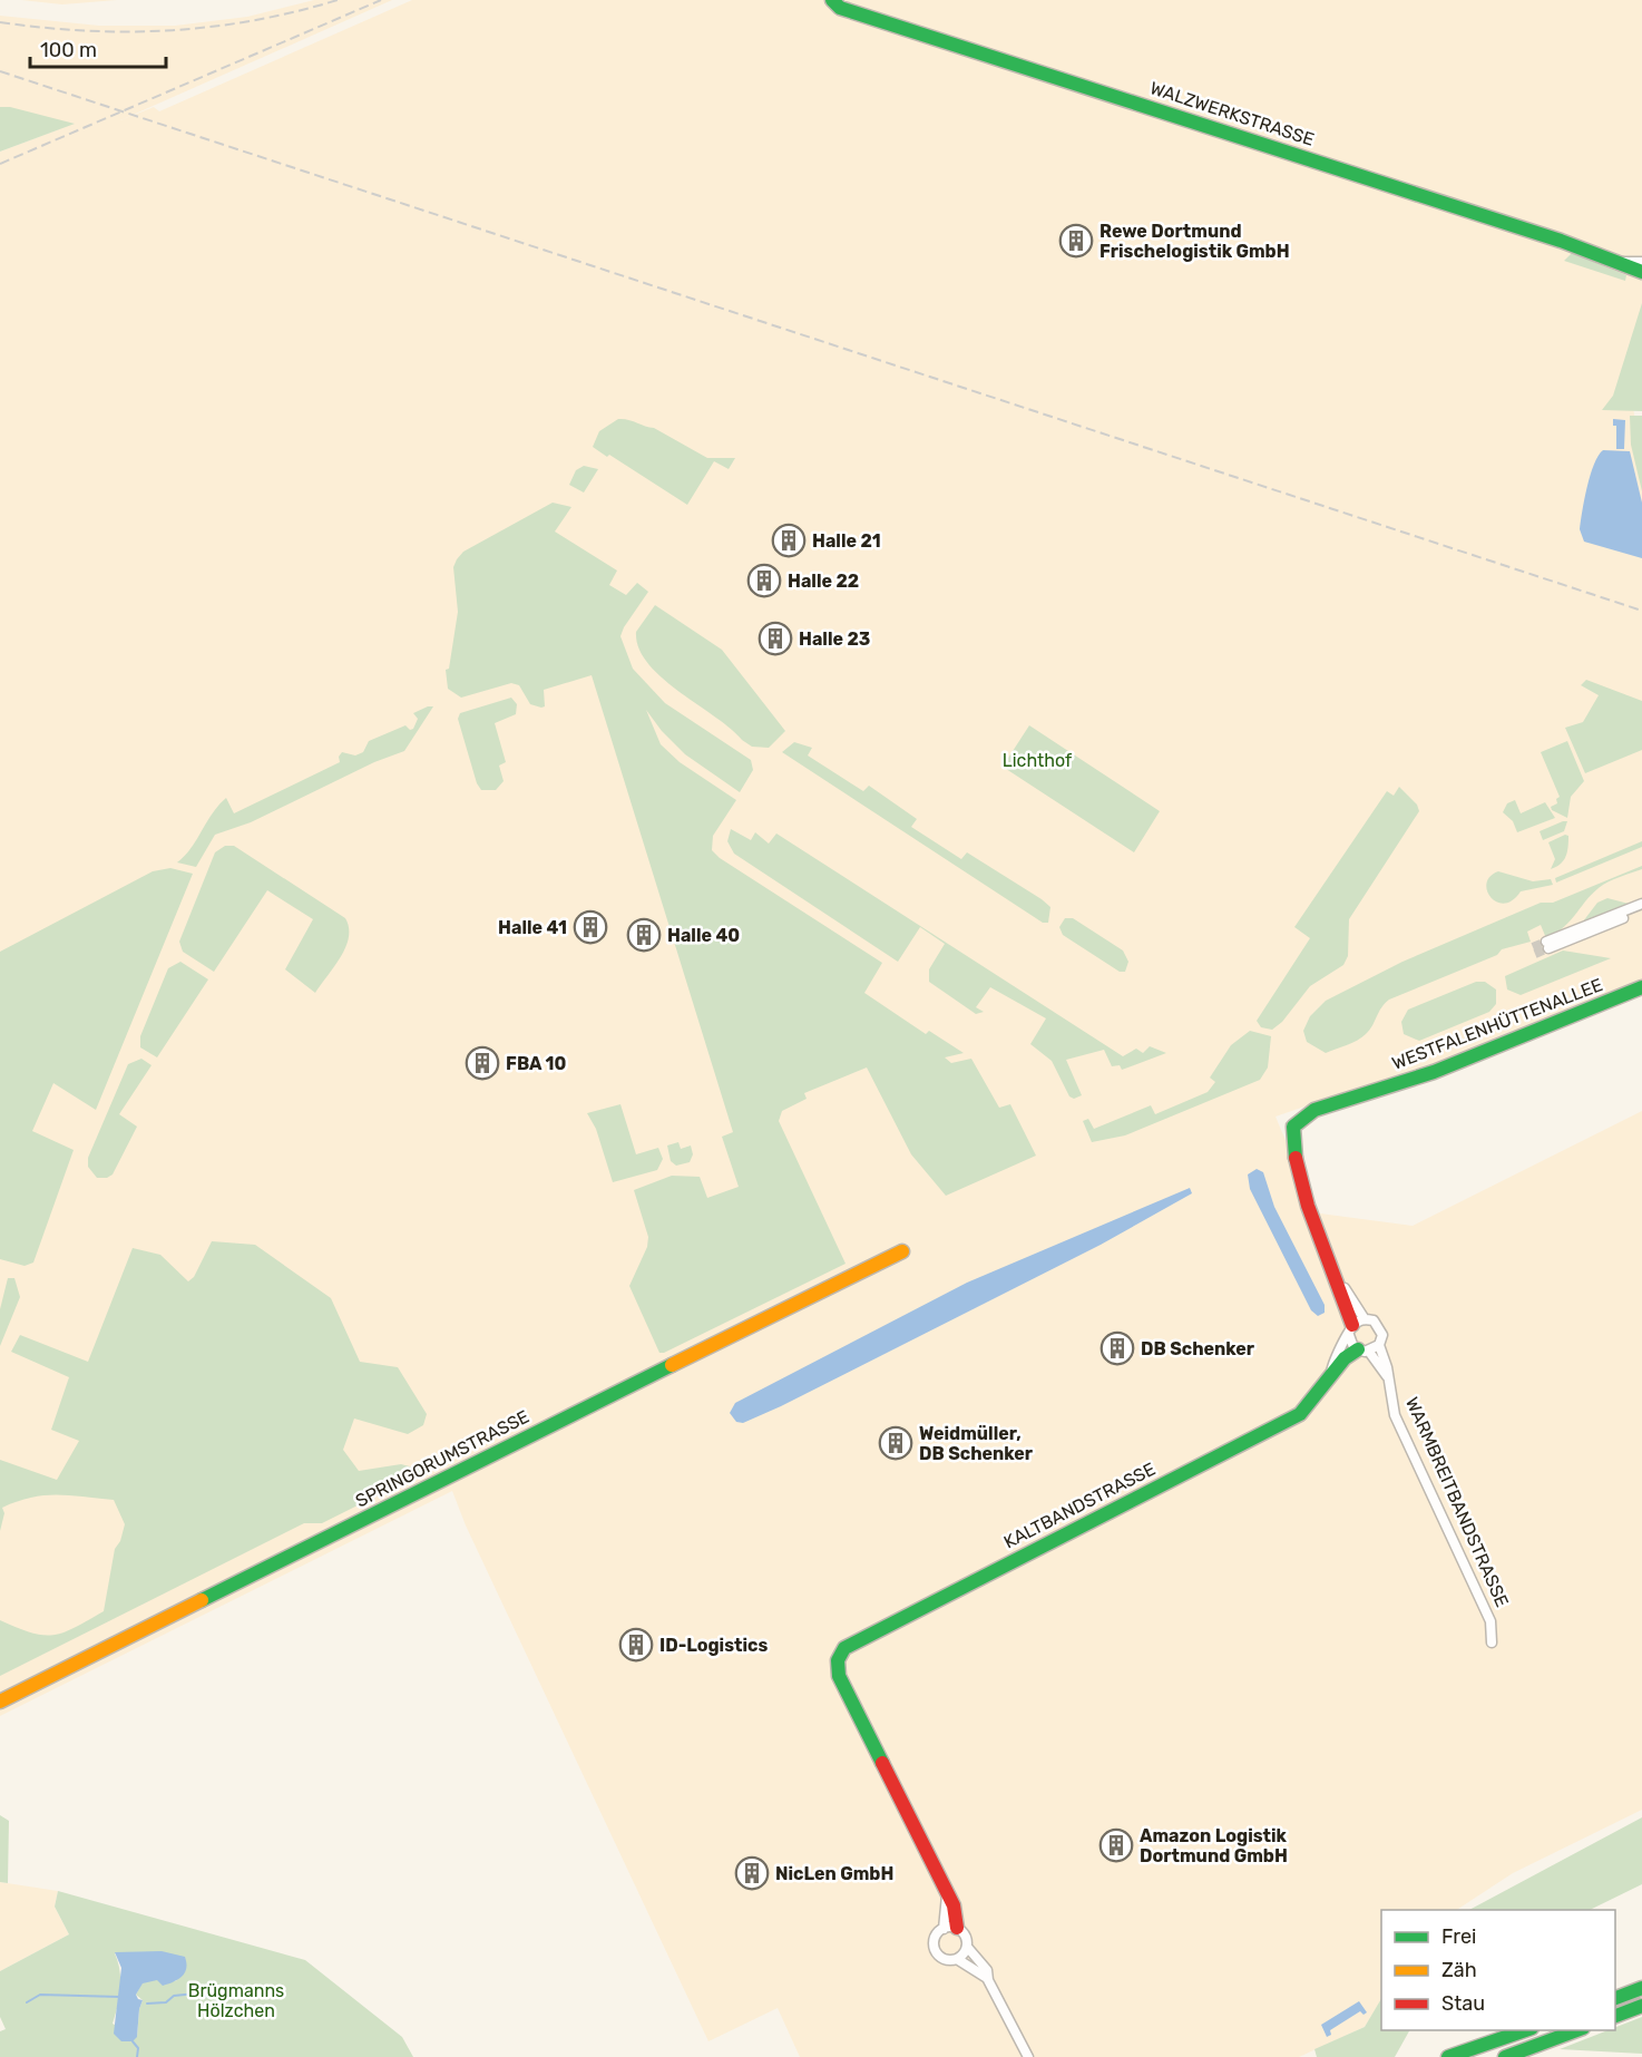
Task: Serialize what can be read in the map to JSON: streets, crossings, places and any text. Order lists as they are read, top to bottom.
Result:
{
  "streets": {
    "main road": [
      "WALZWERKSTRASSE",
      "WESTFALENHÜTTENALLEE",
      "SPRINGORUMSTRASSE",
      "KALTBANDSTRASSE"
    ],
    "street": ["WARMBREITBANDSTRASSE"]
  },
  "crossings": [
    ["WESTFALENHÜTTENALLEE", "WARMBREITBANDSTRASSE"],
    ["WESTFALENHÜTTENALLEE", "KALTBANDSTRASSE"],
    ["WARMBREITBANDSTRASSE", "KALTBANDSTRASSE"]
  ],
  "parks": ["Lichthof", "Brügmanns Hölzchen"],
  "places": {
    "building": [
      "Rewe Dortmund Frischelogistik GmbH",
      "Halle 21",
      "Halle 22",
      "Halle 23",
      "Halle 41",
      "Halle 40",
      "FBA 10",
      "DB Schenker",
      "Weidmüller, DB Schenker",
      "ID-Logistics",
      "Amazon Logistik Dortmund GmbH",
      "NicLen GmbH"
    ]
  },
  "legend": ["Frei", "Zäh", "Stau"],
  "scale_bar": "100 m"
}
